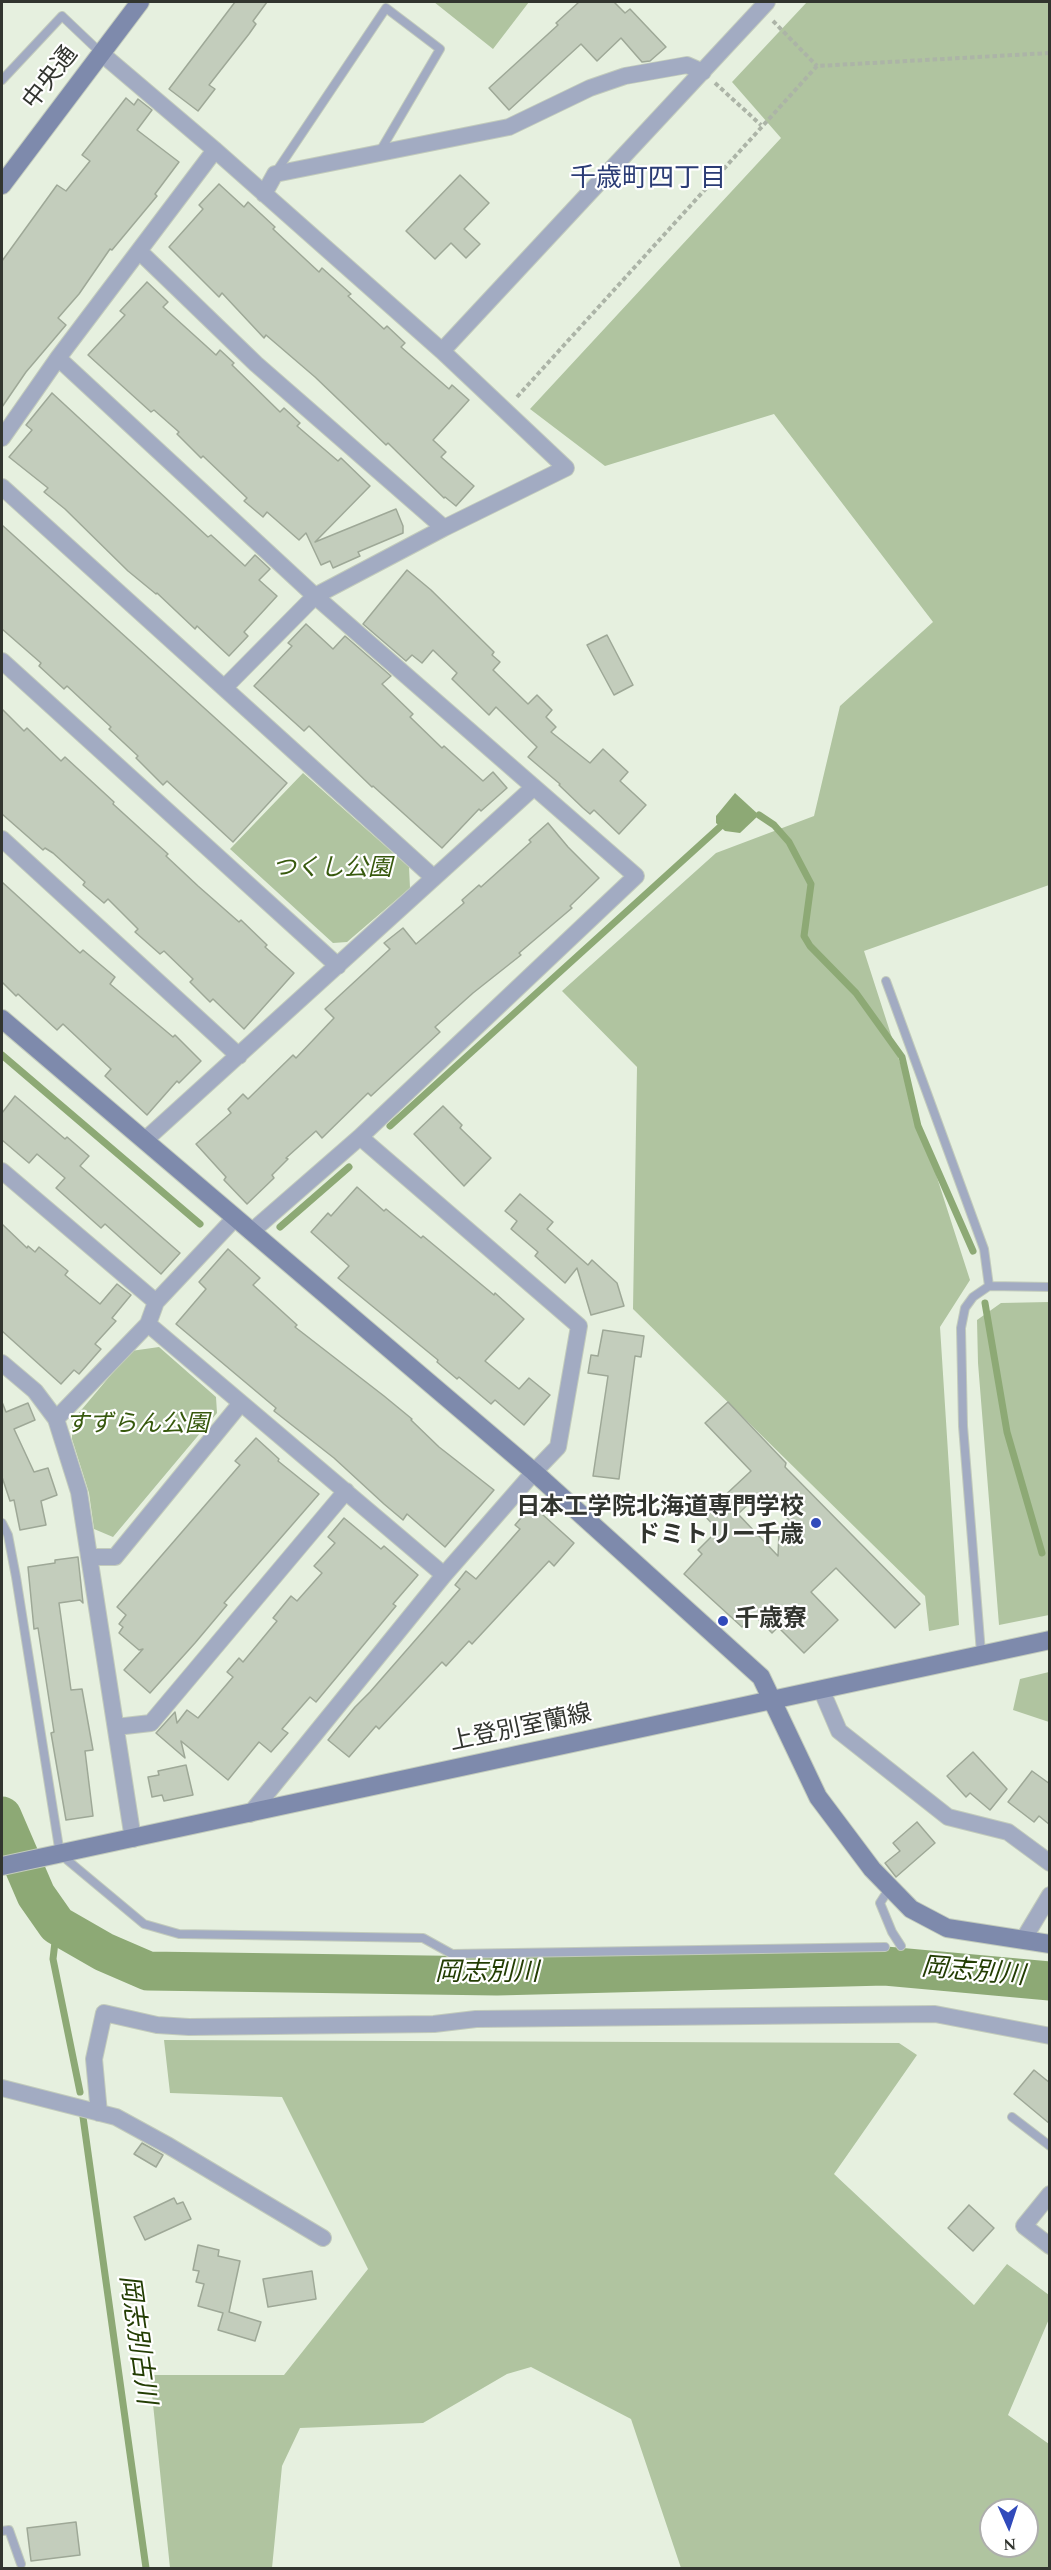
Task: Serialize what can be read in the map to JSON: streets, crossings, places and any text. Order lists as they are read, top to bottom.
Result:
{
  "streets": {
    "street": ["中央通", "上登別室蘭線"]
  },
  "districts": ["千歳町四丁目"],
  "water": ["岡志別川", "岡志別古川"],
  "parks": ["つくし公園", "すずらん公園"],
  "places": ["日本工学院北海道専門学校 ドミトリー千歳", "千歳寮"],
  "north": "bottom"
}
